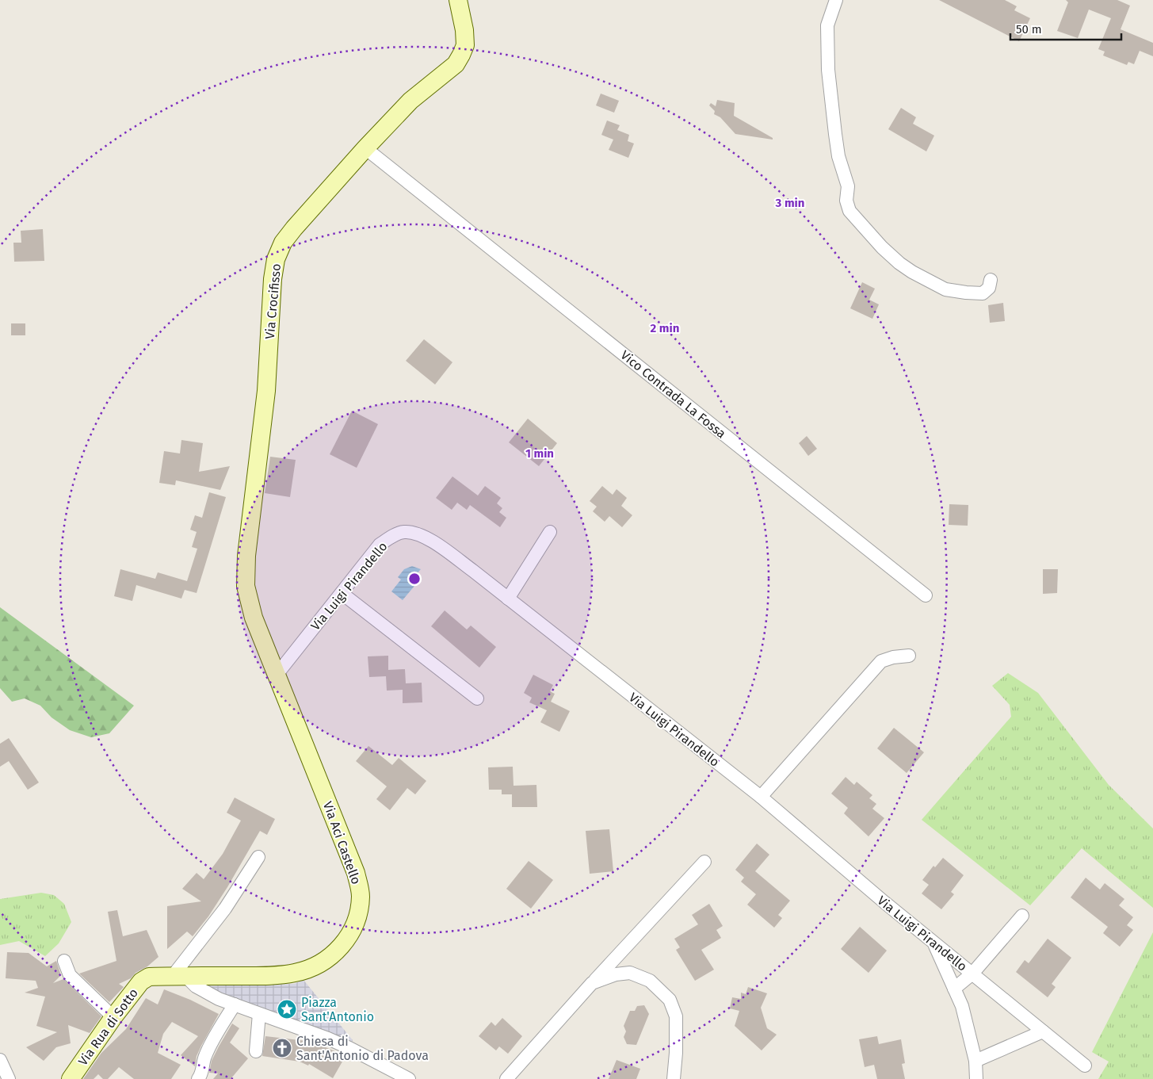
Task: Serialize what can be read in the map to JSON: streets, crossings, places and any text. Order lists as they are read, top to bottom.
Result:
{
  "streets": {
    "street": [
      "Via Crocifisso",
      "Vico Contrada La Fossa",
      "Via Luigi Pirandello",
      "Via Aci Castello",
      "Via Rua di Sotto"
    ]
  },
  "crossings": [
    ["Via Crocifisso", "Vico Contrada La Fossa"],
    ["Via Crocifisso", "Via Aci Castello"],
    ["Via Luigi Pirandello", "Via Aci Castello"],
    ["Via Aci Castello", "Via Rua di Sotto"]
  ],
  "places": {
    "place": ["Piazza Sant'Antonio"],
    "church": ["Chiesa di Sant'Antonio di Padova"]
  },
  "scale_bar": "50 m",
  "rings": ["3 min", "2 min", "1 min"]
}
